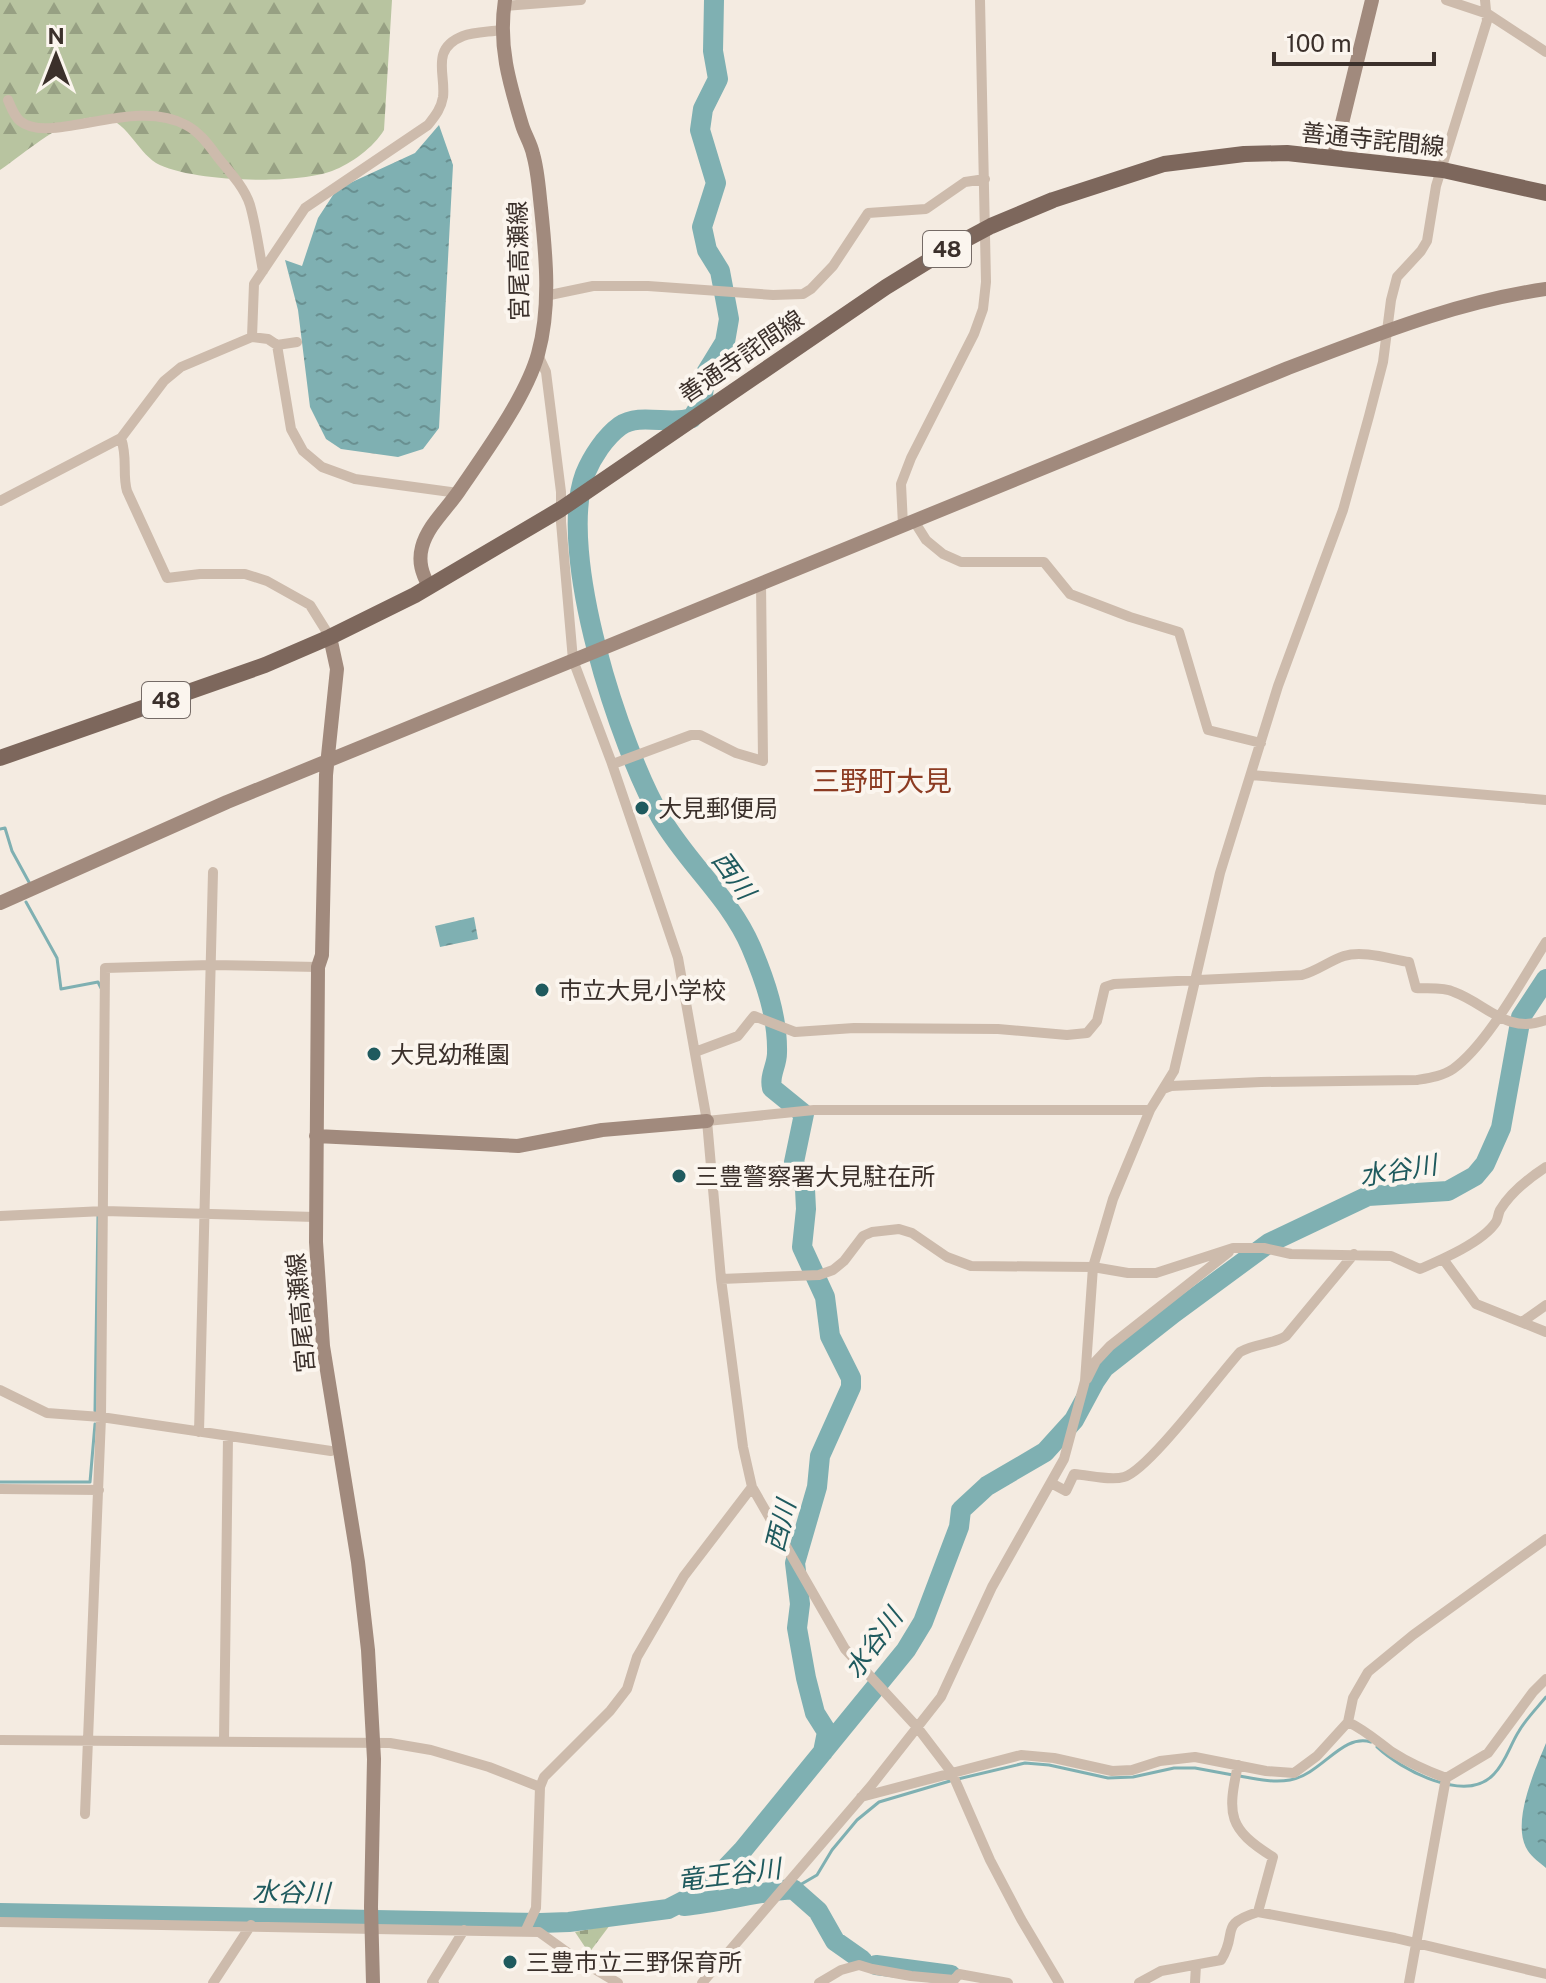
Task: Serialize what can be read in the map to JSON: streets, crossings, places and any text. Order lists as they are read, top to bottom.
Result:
{
  "streets": {
    "main road": ["善通寺詫間線", "48"],
    "street": ["宮尾高瀬線"]
  },
  "crossings": [
    ["善通寺詫間線", "宮尾高瀬線"]
  ],
  "districts": ["三野町大見"],
  "water": ["西川", "水谷川", "竜王谷川"],
  "places": [
    "大見郵便局",
    "市立大見小学校",
    "大見幼稚園",
    "三豊警察署大見駐在所",
    "三豊市立三野保育所"
  ],
  "scale_bar": "100 m",
  "north": "top"
}
